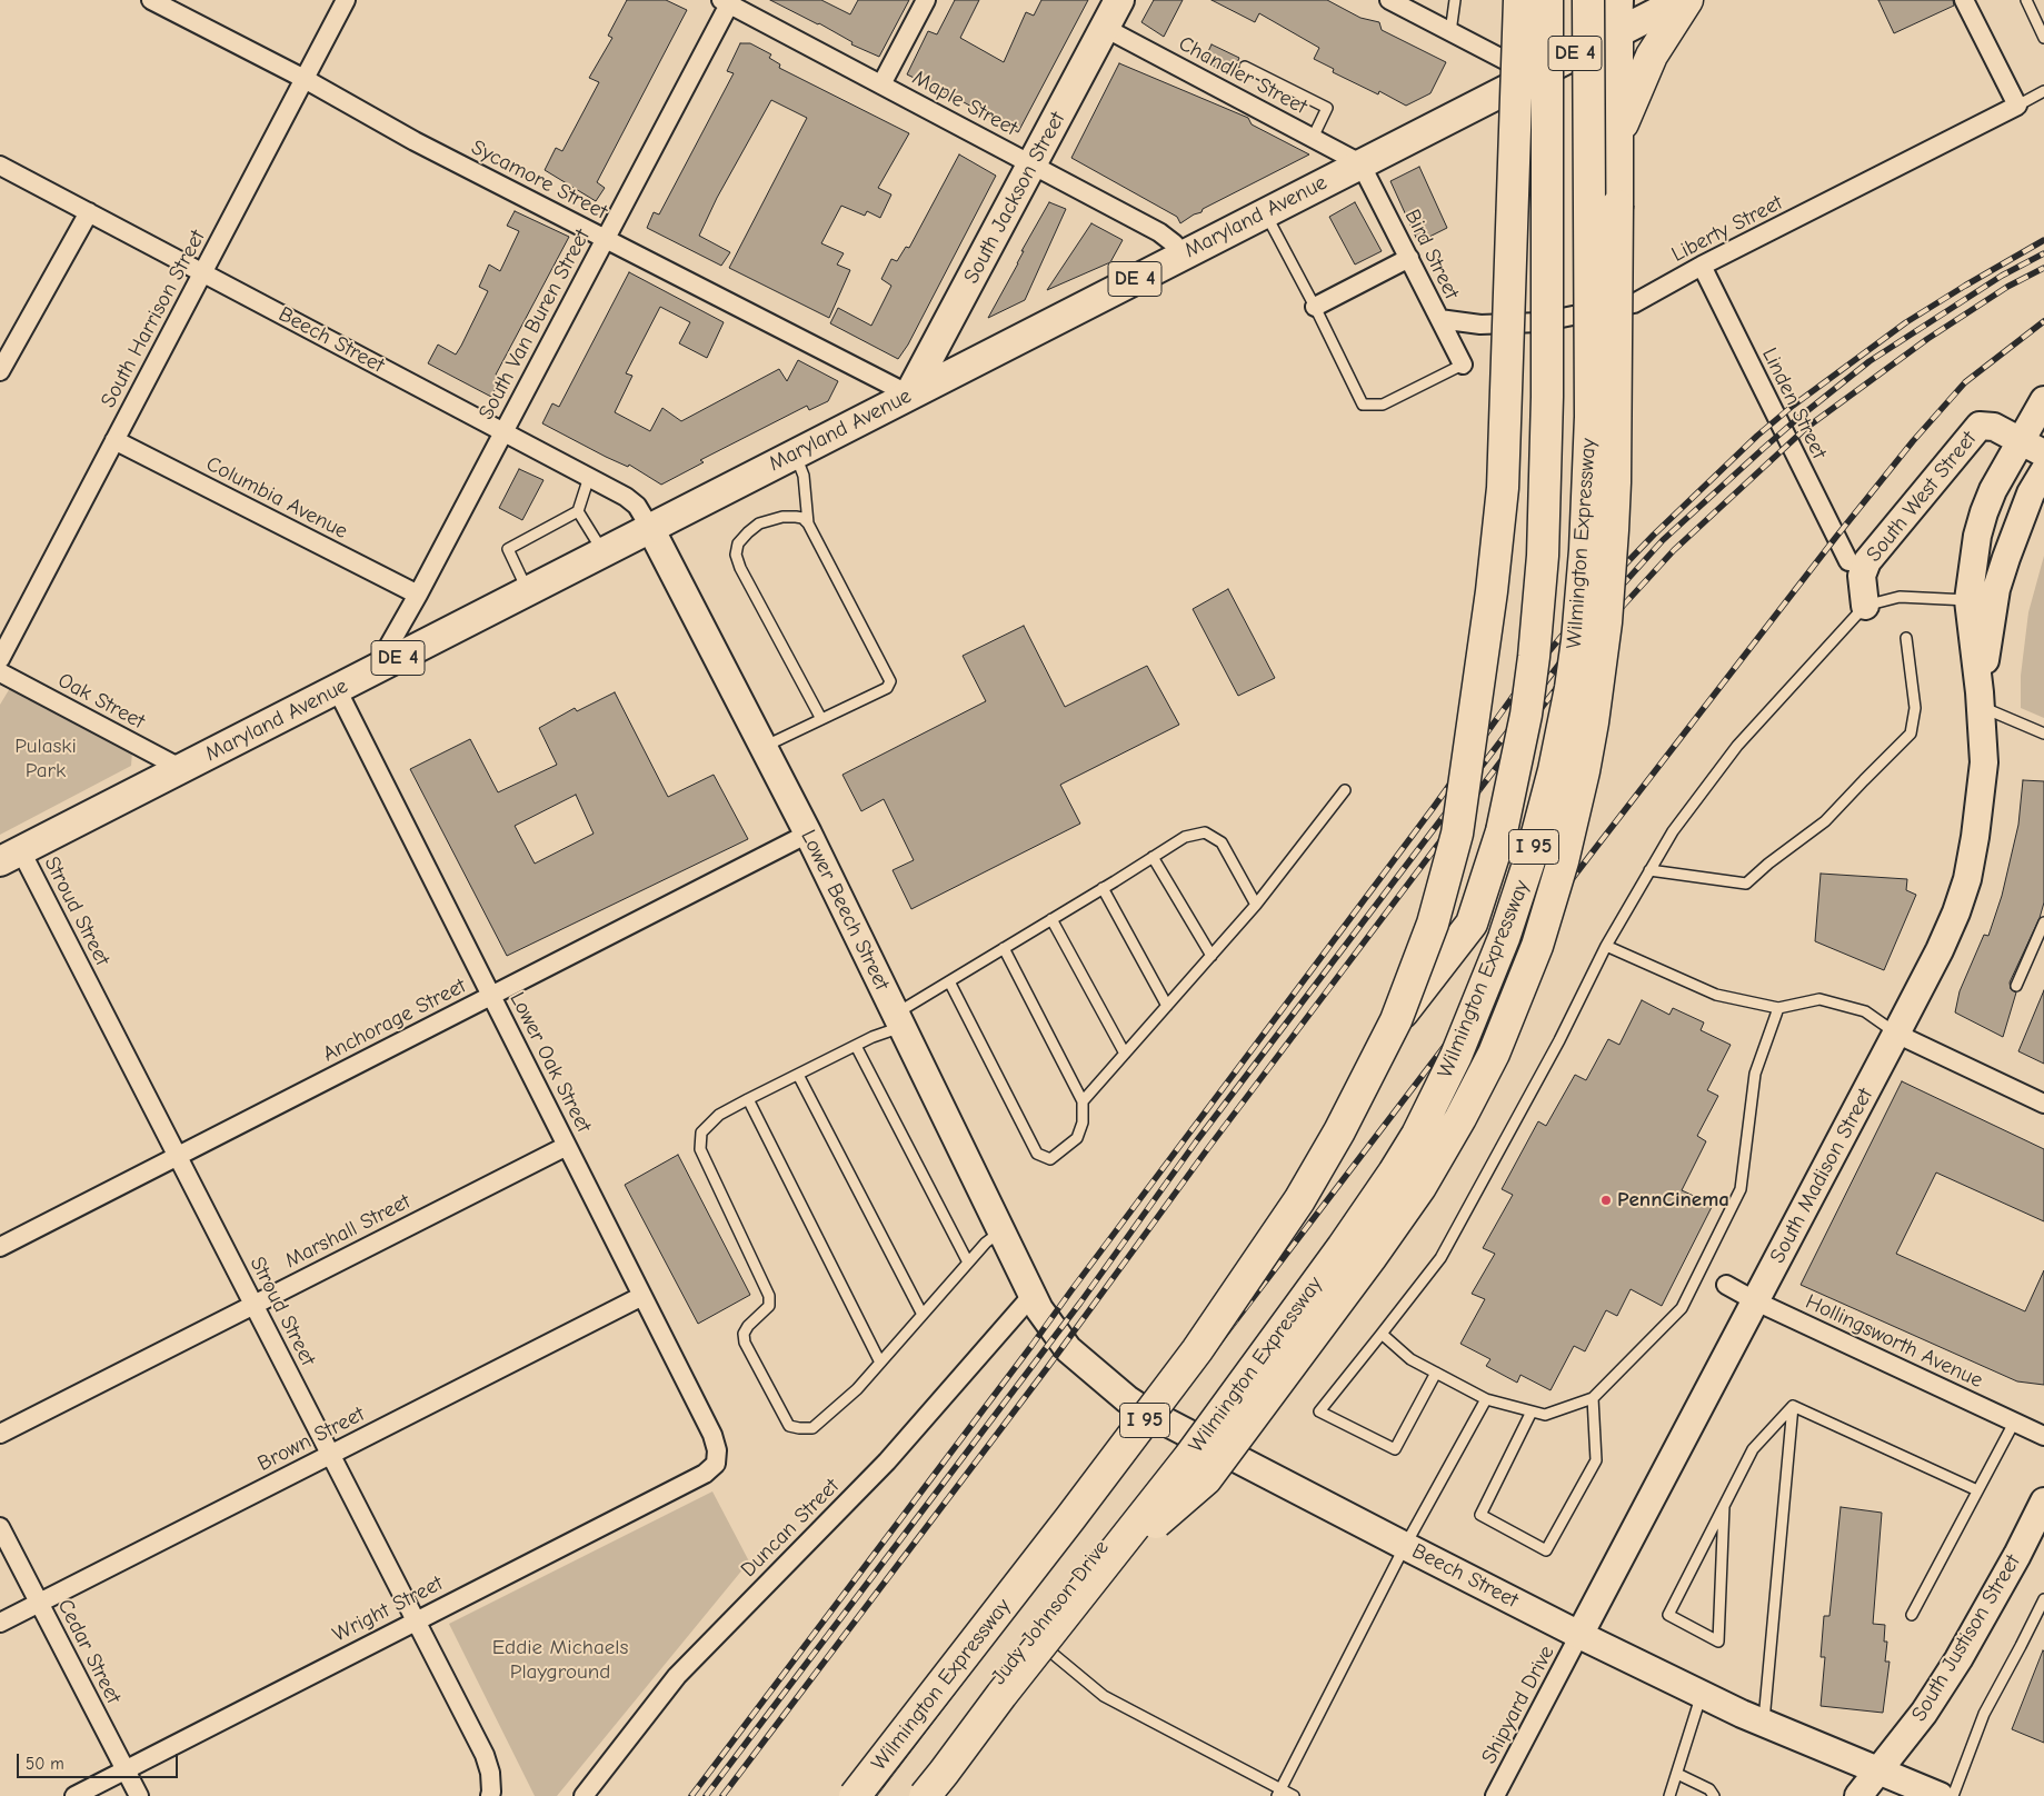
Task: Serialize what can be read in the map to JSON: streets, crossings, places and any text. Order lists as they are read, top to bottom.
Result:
{
  "streets": {
    "highway": ["Wilmington Expressway", "I 95"],
    "main road": ["DE 4", "South Jackson Street", "Maryland Avenue"],
    "street": [
      "Chandler Street",
      "Maple Street",
      "Sycamore Street",
      "Liberty Street",
      "Bird Street",
      "South Harrison Street",
      "South Van Buren Street",
      "Beech Street",
      "Linden Street",
      "South West Street",
      "Columbia Avenue",
      "Oak Street",
      "Lower Beech Street",
      "Stroud Street",
      "Anchorage Street",
      "Lower Oak Street",
      "South Madison Street",
      "Marshall Street",
      "Hollingsworth Avenue",
      "Brown Street",
      "Duncan Street",
      "Wright Street",
      "Judy Johnson Drive",
      "South Justison Street",
      "Cedar Street",
      "Shipyard Drive"
    ]
  },
  "crossings": [
    ["Chandler Street", "South Jackson Street"],
    ["Chandler Street", "Maryland Avenue"],
    ["Chandler Street", "Bird Street"],
    ["Maple Street", "South Jackson Street"],
    ["Maple Street", "Maryland Avenue"],
    ["Maple Street", "South Van Buren Street"],
    ["Sycamore Street", "South Jackson Street"],
    ["Sycamore Street", "Maryland Avenue"],
    ["Sycamore Street", "South Harrison Street"],
    ["Sycamore Street", "South Van Buren Street"],
    ["South Jackson Street", "Maryland Avenue"],
    ["Maryland Avenue", "Bird Street"],
    ["Maryland Avenue", "South Van Buren Street"],
    ["Maryland Avenue", "Beech Street"],
    ["Maryland Avenue", "Oak Street"],
    ["Maryland Avenue", "Lower Beech Street"],
    ["Maryland Avenue", "Stroud Street"],
    ["Maryland Avenue", "Lower Oak Street"],
    ["Liberty Street", "Bird Street"],
    ["Liberty Street", "Linden Street"],
    ["South Harrison Street", "Beech Street"],
    ["South Harrison Street", "Columbia Avenue"],
    ["South Van Buren Street", "Beech Street"],
    ["South Van Buren Street", "Columbia Avenue"],
    ["Beech Street", "Lower Beech Street"],
    ["Beech Street", "South Madison Street"],
    ["Beech Street", "Duncan Street"],
    ["Beech Street", "Judy Johnson Drive"],
    ["Beech Street", "South Justison Street"],
    ["Beech Street", "Shipyard Drive"],
    ["South West Street", "South Madison Street"],
    ["Lower Beech Street", "Anchorage Street"],
    ["Lower Beech Street", "Duncan Street"],
    ["Stroud Street", "Anchorage Street"],
    ["Stroud Street", "Marshall Street"],
    ["Stroud Street", "Brown Street"],
    ["Stroud Street", "Wright Street"],
    ["Anchorage Street", "Lower Oak Street"],
    ["Lower Oak Street", "Marshall Street"],
    ["Lower Oak Street", "Brown Street"],
    ["Lower Oak Street", "Wright Street"],
    ["South Madison Street", "Hollingsworth Avenue"],
    ["South Madison Street", "Shipyard Drive"],
    ["Brown Street", "Cedar Street"],
    ["Wright Street", "Cedar Street"]
  ],
  "parks": ["Pulaski Park", "Eddie Michaels Playground"],
  "places": ["PennCinema"],
  "scale_bar": "50 m"
}
